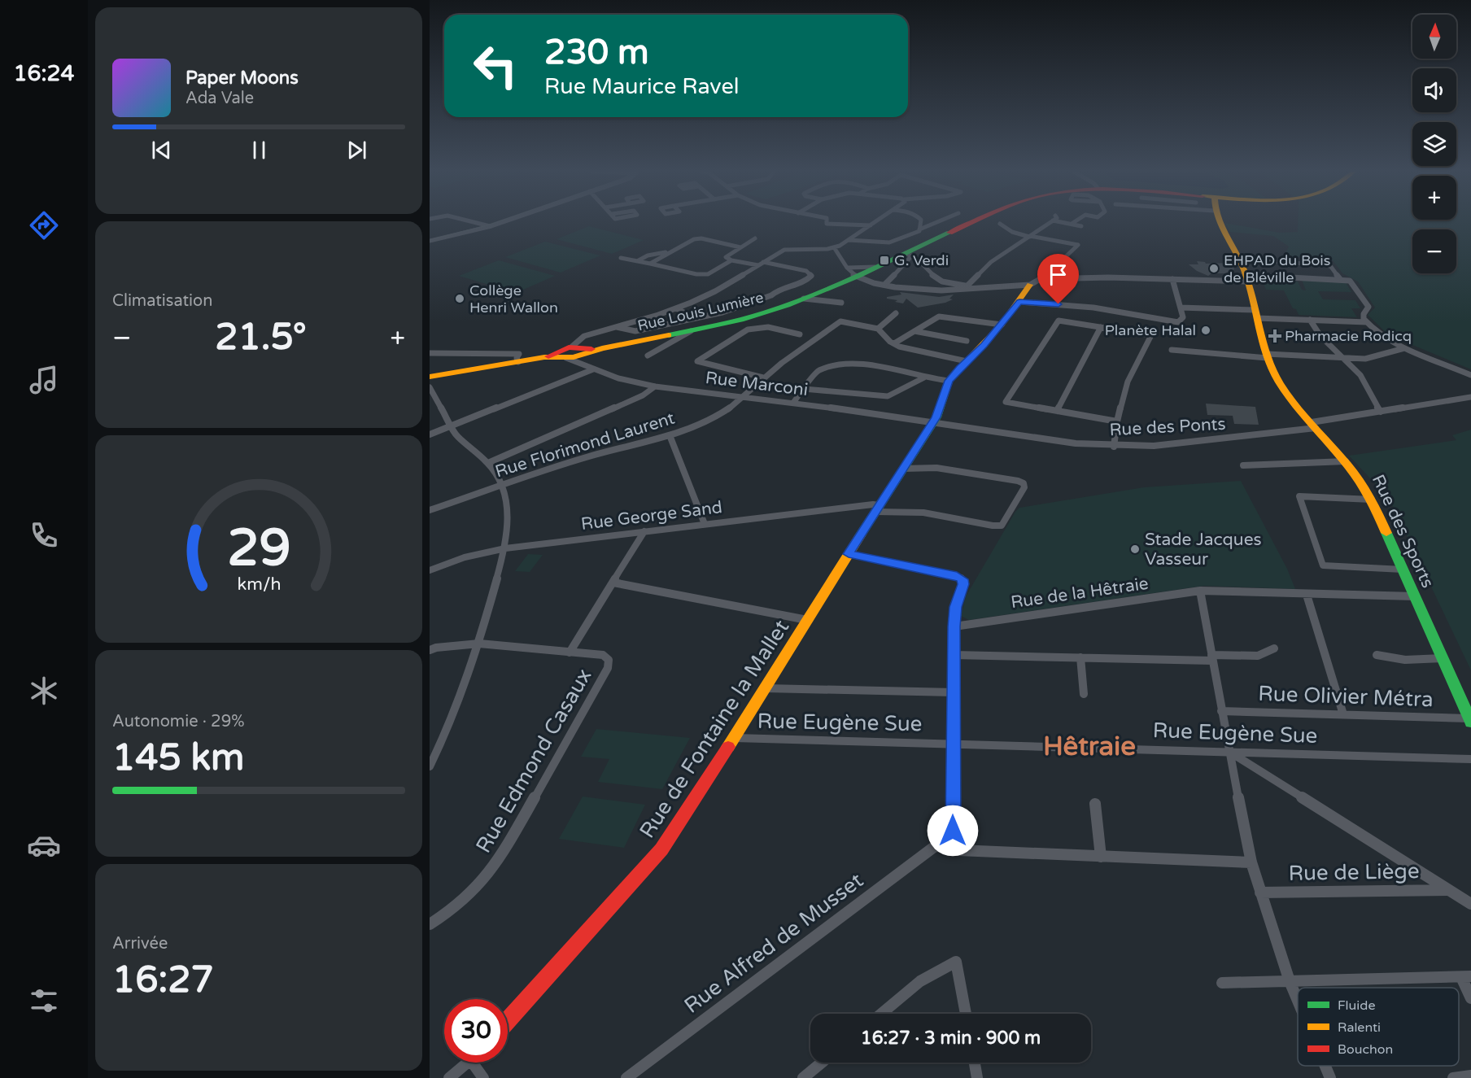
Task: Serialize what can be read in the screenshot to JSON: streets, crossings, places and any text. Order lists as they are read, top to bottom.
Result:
{
  "streets": {
    "street": [
      "Rue Louis Lumière",
      "Rue Marconi",
      "Rue des Ponts",
      "Rue Florimond Laurent",
      "Rue George Sand",
      "Rue des Sports",
      "Rue de la Hêtraie",
      "Rue Olivier Métra",
      "Rue Eugène Sue",
      "Rue de Fontaine la Mallet",
      "Rue Edmond Casaux",
      "Rue de Liège",
      "Rue Alfred de Musset"
    ]
  },
  "crossings": [
    ["Rue Louis Lumière", "Rue Marconi"],
    ["Rue Marconi", "Rue des Ponts"],
    ["Rue Marconi", "Rue Florimond Laurent"],
    ["Rue Marconi", "Rue de Fontaine la Mallet"],
    ["Rue des Ponts", "Rue des Sports"],
    ["Rue des Ponts", "Rue de Fontaine la Mallet"],
    ["Rue George Sand", "Rue de Fontaine la Mallet"],
    ["Rue des Sports", "Rue de la Hêtraie"],
    ["Rue des Sports", "Rue Olivier Métra"],
    ["Rue Eugène Sue", "Rue de Fontaine la Mallet"]
  ],
  "districts": ["Hêtraie"],
  "places": {
    "transit": ["G. Verdi"],
    "other": [
      "EHPAD du Bois de Bléville",
      "Collège Henri Wallon",
      "Planète Halal",
      "Stade Jacques Vasseur"
    ],
    "health": ["Pharmacie Rodicq"]
  },
  "legend": ["Fluide", "Ralenti", "Bouchon"],
  "north": "top",
  "page": {
    "tabs": "16:24",
    "map_buttons": ["+", "−"],
    "turn": ["230 m", "Rue Maurice Ravel"],
    "song": ["Paper Moons", "Ada Vale"],
    "tile": [
      "Climatisation",
      ["Autonomie · 29%", "145 km"],
      ["Arrivée", "16:27"]
    ],
    "heat": ["−", "21.5°", "+"],
    "limit": "30",
    "trip": "16:27 · 3 min · 900 m",
    "gauge": ["29", "km/h"]
  }
}
